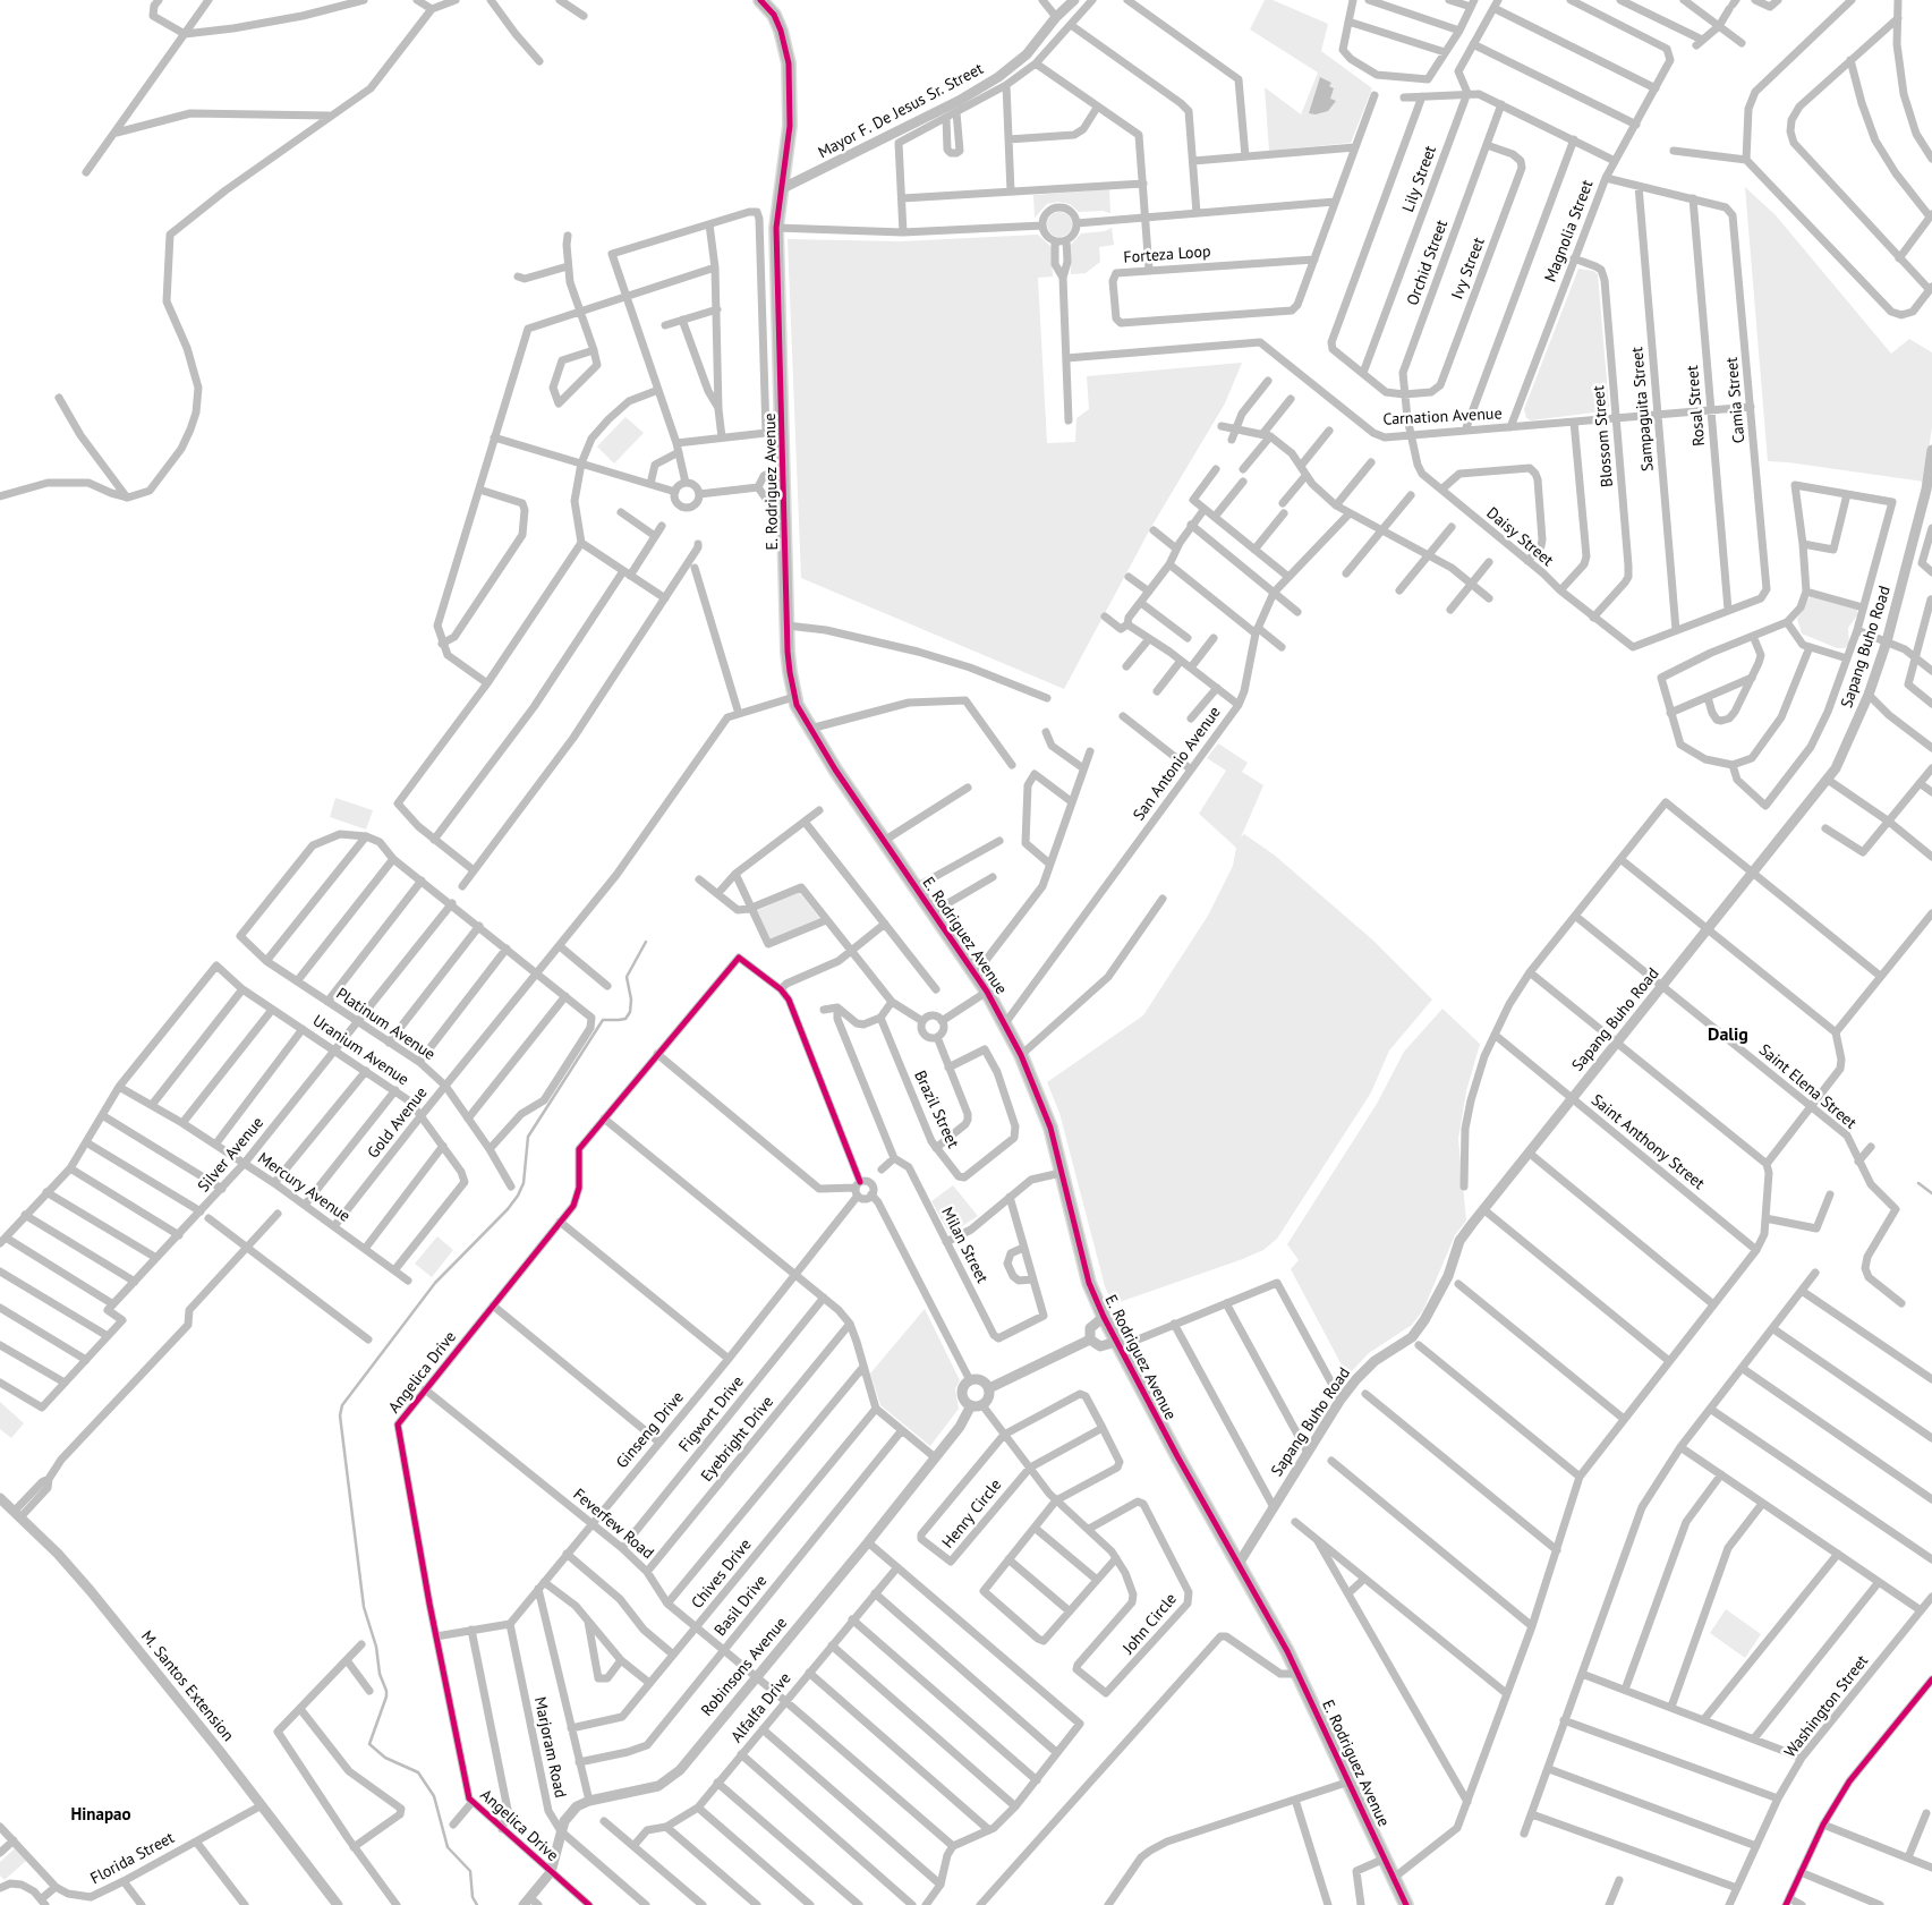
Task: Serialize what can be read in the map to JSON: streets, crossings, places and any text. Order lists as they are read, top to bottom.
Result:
{
  "streets": {
    "main road": ["E. Rodriguez Avenue"],
    "street": [
      "Mayor F. De Jesus Sr. Street",
      "Lily Street",
      "Magnolia Street",
      "Forteza Loop",
      "Orchid Street",
      "Ivy Street",
      "Camia Street",
      "Rosal Street",
      "Sampaguita Street",
      "Carnation Avenue",
      "Blossom Street",
      "Daisy Street",
      "Sapang Buho Road",
      "San Antonio Avenue",
      "Platinum Avenue",
      "Uranium Avenue",
      "Saint Elena Street",
      "Brazil Street",
      "Gold Avenue",
      "Saint Anthony Street",
      "Silver Avenue",
      "Mercury Avenue",
      "Milan Street",
      "Angelica Drive",
      "Figwort Drive",
      "Ginseng Drive",
      "Eyebright Drive",
      "Henry Circle",
      "Feverfew Road",
      "Chives Drive",
      "Basil Drive",
      "John Circle",
      "Robinsons Avenue",
      "M. Santos Extension",
      "Washington Street",
      "Alfalfa Drive",
      "Marjoram Road",
      "Florida Street"
    ]
  },
  "crossings": [
    ["Mayor F. De Jesus Sr. Street", "E. Rodriguez Avenue"],
    ["Magnolia Street", "Carnation Avenue"],
    ["Magnolia Street", "Blossom Street"],
    ["Orchid Street", "Ivy Street"],
    ["Orchid Street", "Carnation Avenue"],
    ["Orchid Street", "Daisy Street"],
    ["Camia Street", "Rosal Street"],
    ["Camia Street", "Carnation Avenue"],
    ["Rosal Street", "Carnation Avenue"],
    ["Sampaguita Street", "Carnation Avenue"],
    ["Sampaguita Street", "Daisy Street"],
    ["Carnation Avenue", "Blossom Street"],
    ["Carnation Avenue", "Daisy Street"],
    ["Blossom Street", "Daisy Street"],
    ["E. Rodriguez Avenue", "Sapang Buho Road"],
    ["E. Rodriguez Avenue", "San Antonio Avenue"],
    ["Sapang Buho Road", "Saint Elena Street"],
    ["Sapang Buho Road", "Saint Anthony Street"],
    ["Platinum Avenue", "Gold Avenue"],
    ["Platinum Avenue", "Silver Avenue"],
    ["Uranium Avenue", "Gold Avenue"],
    ["Uranium Avenue", "Silver Avenue"],
    ["Uranium Avenue", "Mercury Avenue"],
    ["Gold Avenue", "Mercury Avenue"],
    ["Silver Avenue", "Mercury Avenue"],
    ["Angelica Drive", "Feverfew Road"],
    ["Angelica Drive", "Robinsons Avenue"],
    ["Figwort Drive", "Feverfew Road"],
    ["Ginseng Drive", "Feverfew Road"],
    ["Ginseng Drive", "Marjoram Road"],
    ["Eyebright Drive", "Feverfew Road"],
    ["Feverfew Road", "Chives Drive"],
    ["Feverfew Road", "Basil Drive"],
    ["Feverfew Road", "Robinsons Avenue"],
    ["Feverfew Road", "Alfalfa Drive"],
    ["Robinsons Avenue", "Marjoram Road"],
    ["M. Santos Extension", "Florida Street"]
  ],
  "districts": ["Dalig", "Hinapao"]
}
